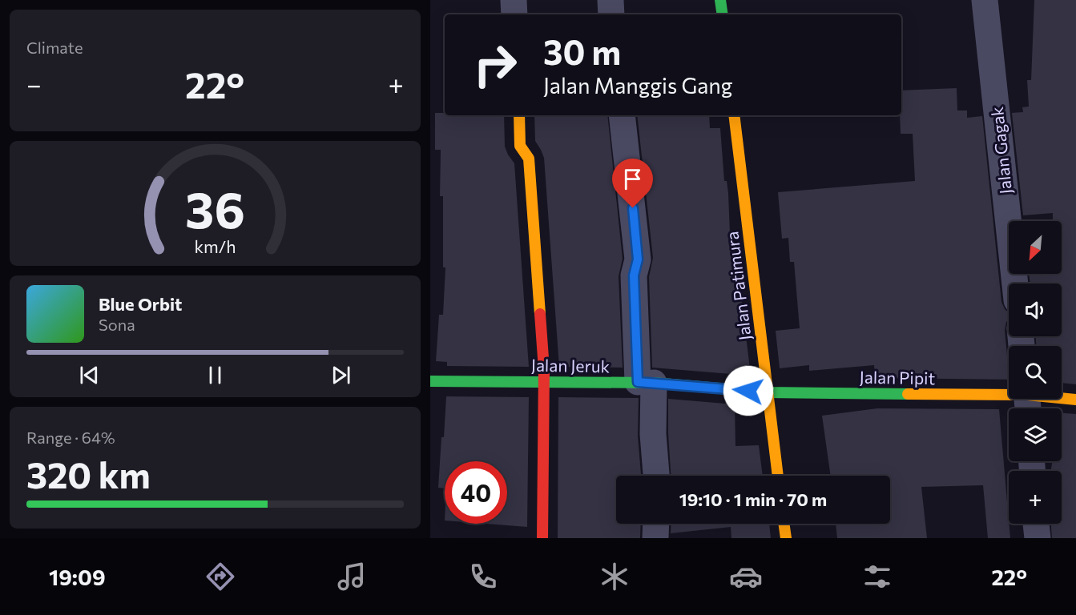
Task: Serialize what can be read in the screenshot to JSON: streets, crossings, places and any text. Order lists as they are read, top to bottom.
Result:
{
  "streets": {
    "street": [
      "Jalan Gagak",
      "Jalan Patimura",
      "Jalan Jeruk",
      "Jalan Pipit"
    ]
  },
  "crossings": [
    ["Jalan Patimura", "Jalan Jeruk"],
    ["Jalan Patimura", "Jalan Pipit"],
    ["Jalan Jeruk", "Jalan Pipit"]
  ],
  "north": "bottom left",
  "page": {
    "tile": [
      "Climate",
      ["Range · 64%", "320 km"]
    ],
    "turn": ["30 m", "Jalan Manggis Gang"],
    "heat": ["−", "22°", "+"],
    "map_buttons": "+",
    "song": ["Blue Orbit", "Sona"],
    "limit": "40",
    "trip": "19:10 · 1 min · 70 m",
    "tabs": ["19:09", "22°"],
    "gauge": ["36", "km/h"]
  }
}
